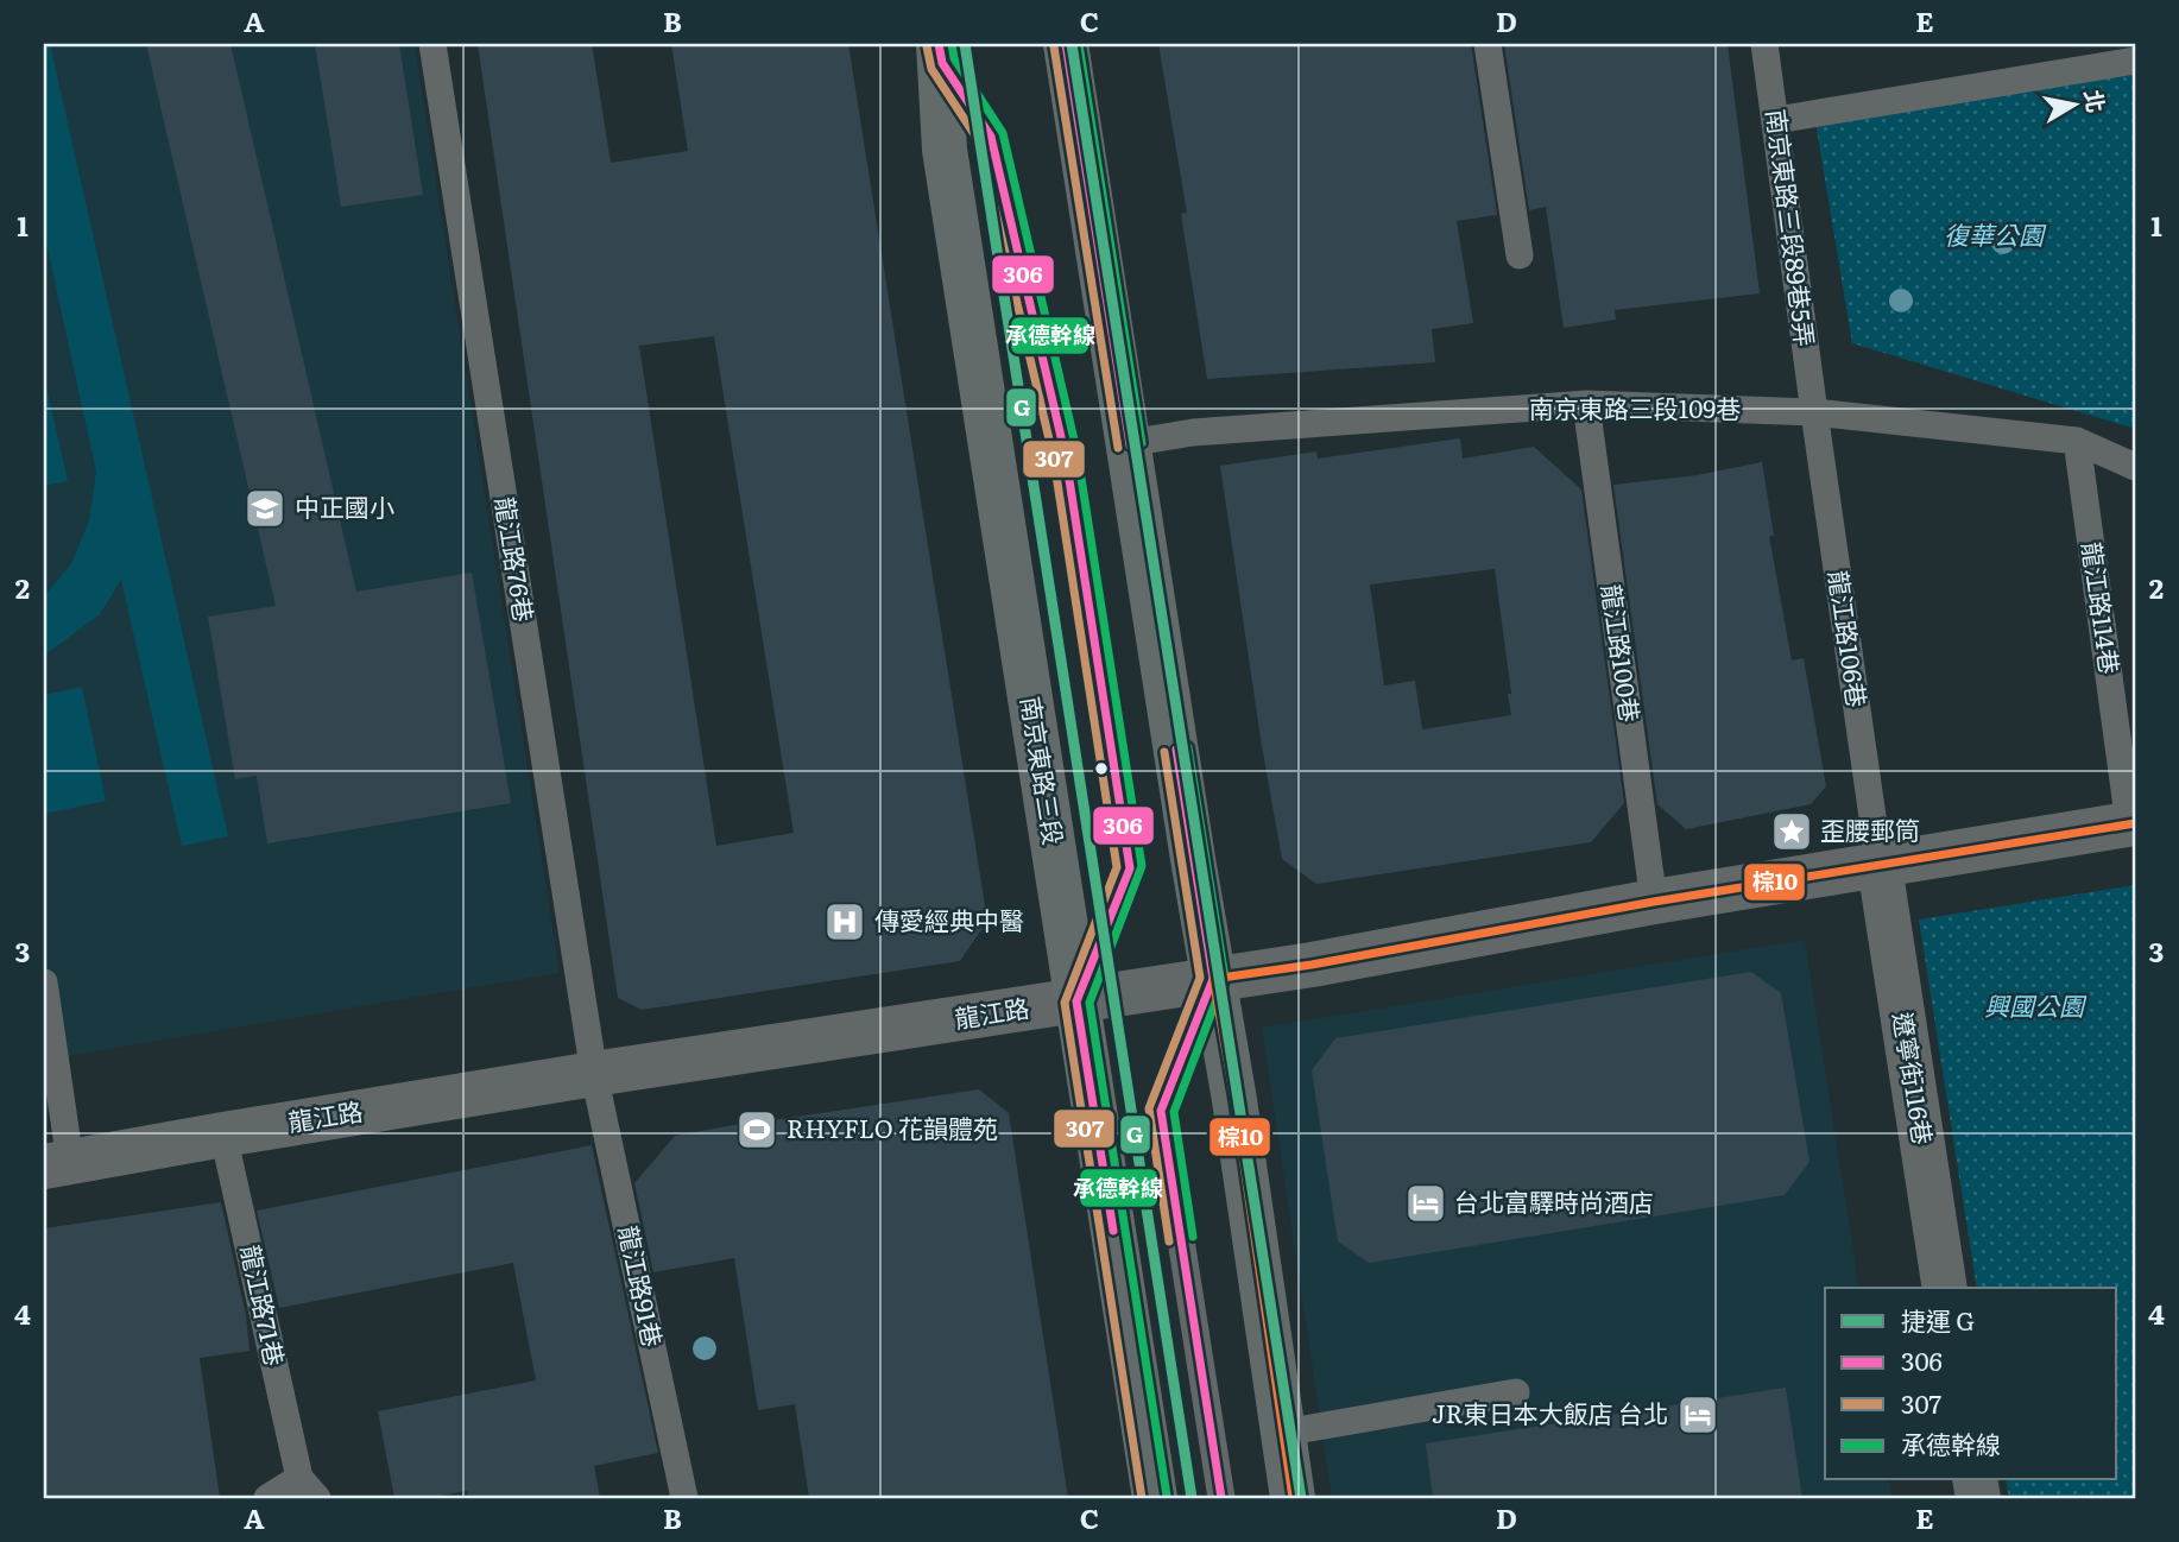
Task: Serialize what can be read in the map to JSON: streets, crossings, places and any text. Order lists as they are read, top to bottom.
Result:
{
  "streets": {
    "main road": ["南京東路三段"],
    "street": ["龍江路", "遼寧街116巷"],
    "lane": [
      "南京東路三段89巷5弄",
      "南京東路三段109巷",
      "龍江路76巷",
      "龍江路114巷",
      "龍江路106巷",
      "龍江路100巷",
      "龍江路91巷",
      "龍江路71巷"
    ]
  },
  "crossings": [
    ["南京東路三段89巷5弄", "南京東路三段109巷"],
    ["南京東路三段89巷5弄", "龍江路106巷"],
    ["南京東路三段109巷", "龍江路114巷"],
    ["南京東路三段109巷", "龍江路106巷"],
    ["南京東路三段109巷", "龍江路100巷"],
    ["龍江路76巷", "龍江路"],
    ["龍江路76巷", "龍江路91巷"],
    ["龍江路114巷", "龍江路"],
    ["龍江路106巷", "龍江路"],
    ["龍江路106巷", "遼寧街116巷"],
    ["龍江路100巷", "龍江路"],
    ["南京東路三段", "龍江路"],
    ["龍江路", "遼寧街116巷"],
    ["龍江路", "龍江路91巷"],
    ["龍江路", "龍江路71巷"]
  ],
  "parks": ["復華公園", "興國公園"],
  "places": {
    "school or university": ["中正國小"],
    "place": ["歪腰郵筒"],
    "hospital": ["傳愛經典中醫"],
    "sports": ["RHYFLO 花韻體苑"],
    "hotel": ["台北富驛時尚酒店", "JR東日本大飯店 台北"]
  },
  "lines": [
    "metro line G",
    "transit line 306",
    "transit line 承德幹線",
    "transit line 307",
    "transit line 棕10"
  ],
  "legend": [
    "捷運 G",
    "306",
    "307",
    "承德幹線"
  ],
  "north": "right",
  "grid": {
    "columns": [
      "A",
      "B",
      "C",
      "D",
      "E"
    ],
    "rows": [
      "1",
      "2",
      "3",
      "4"
    ]
  }
}
